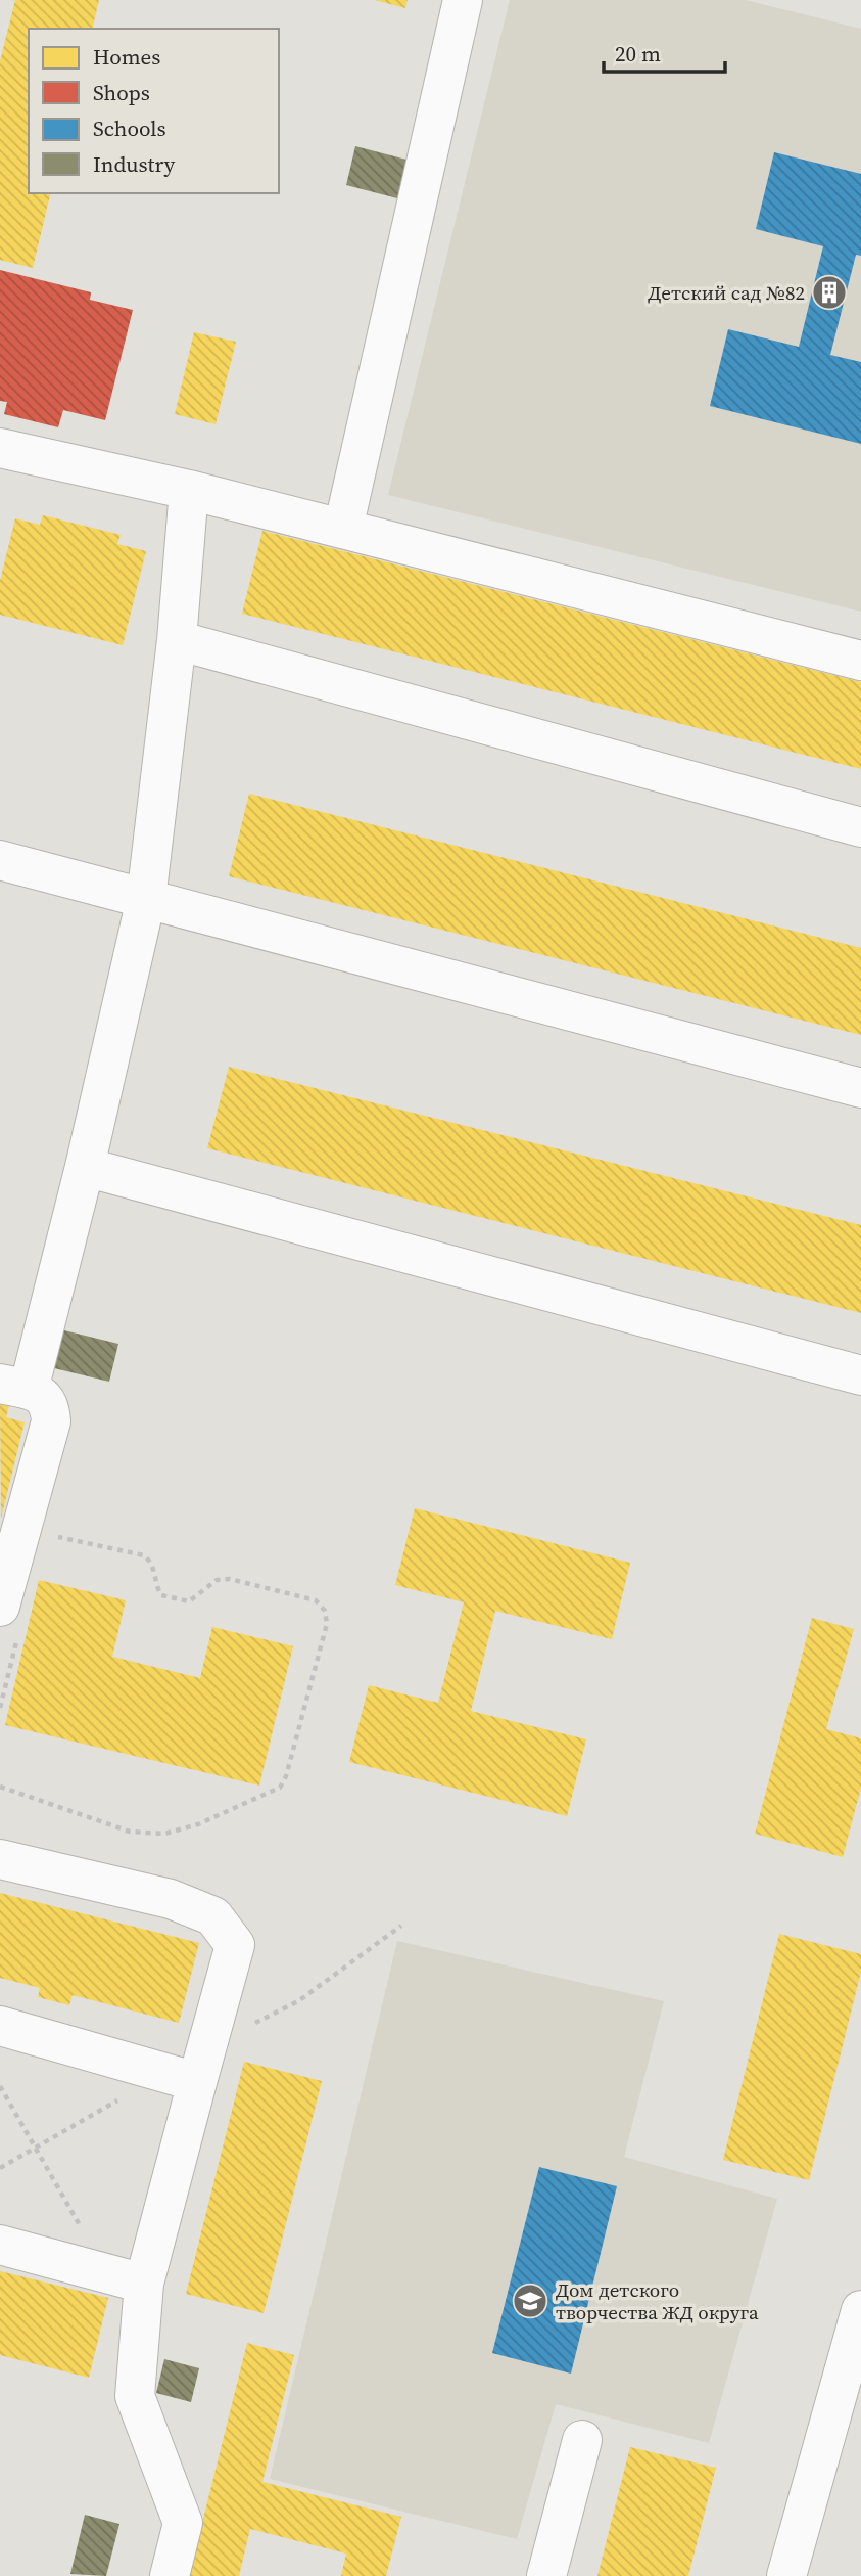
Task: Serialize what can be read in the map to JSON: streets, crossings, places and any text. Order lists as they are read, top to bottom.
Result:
{
  "places": {
    "building": ["Детский сад №82"],
    "school or university": ["Дом детского творчества ЖД округа"]
  },
  "legend": [
    "Homes",
    "Shops",
    "Schools",
    "Industry"
  ],
  "scale_bar": "20 m"
}
